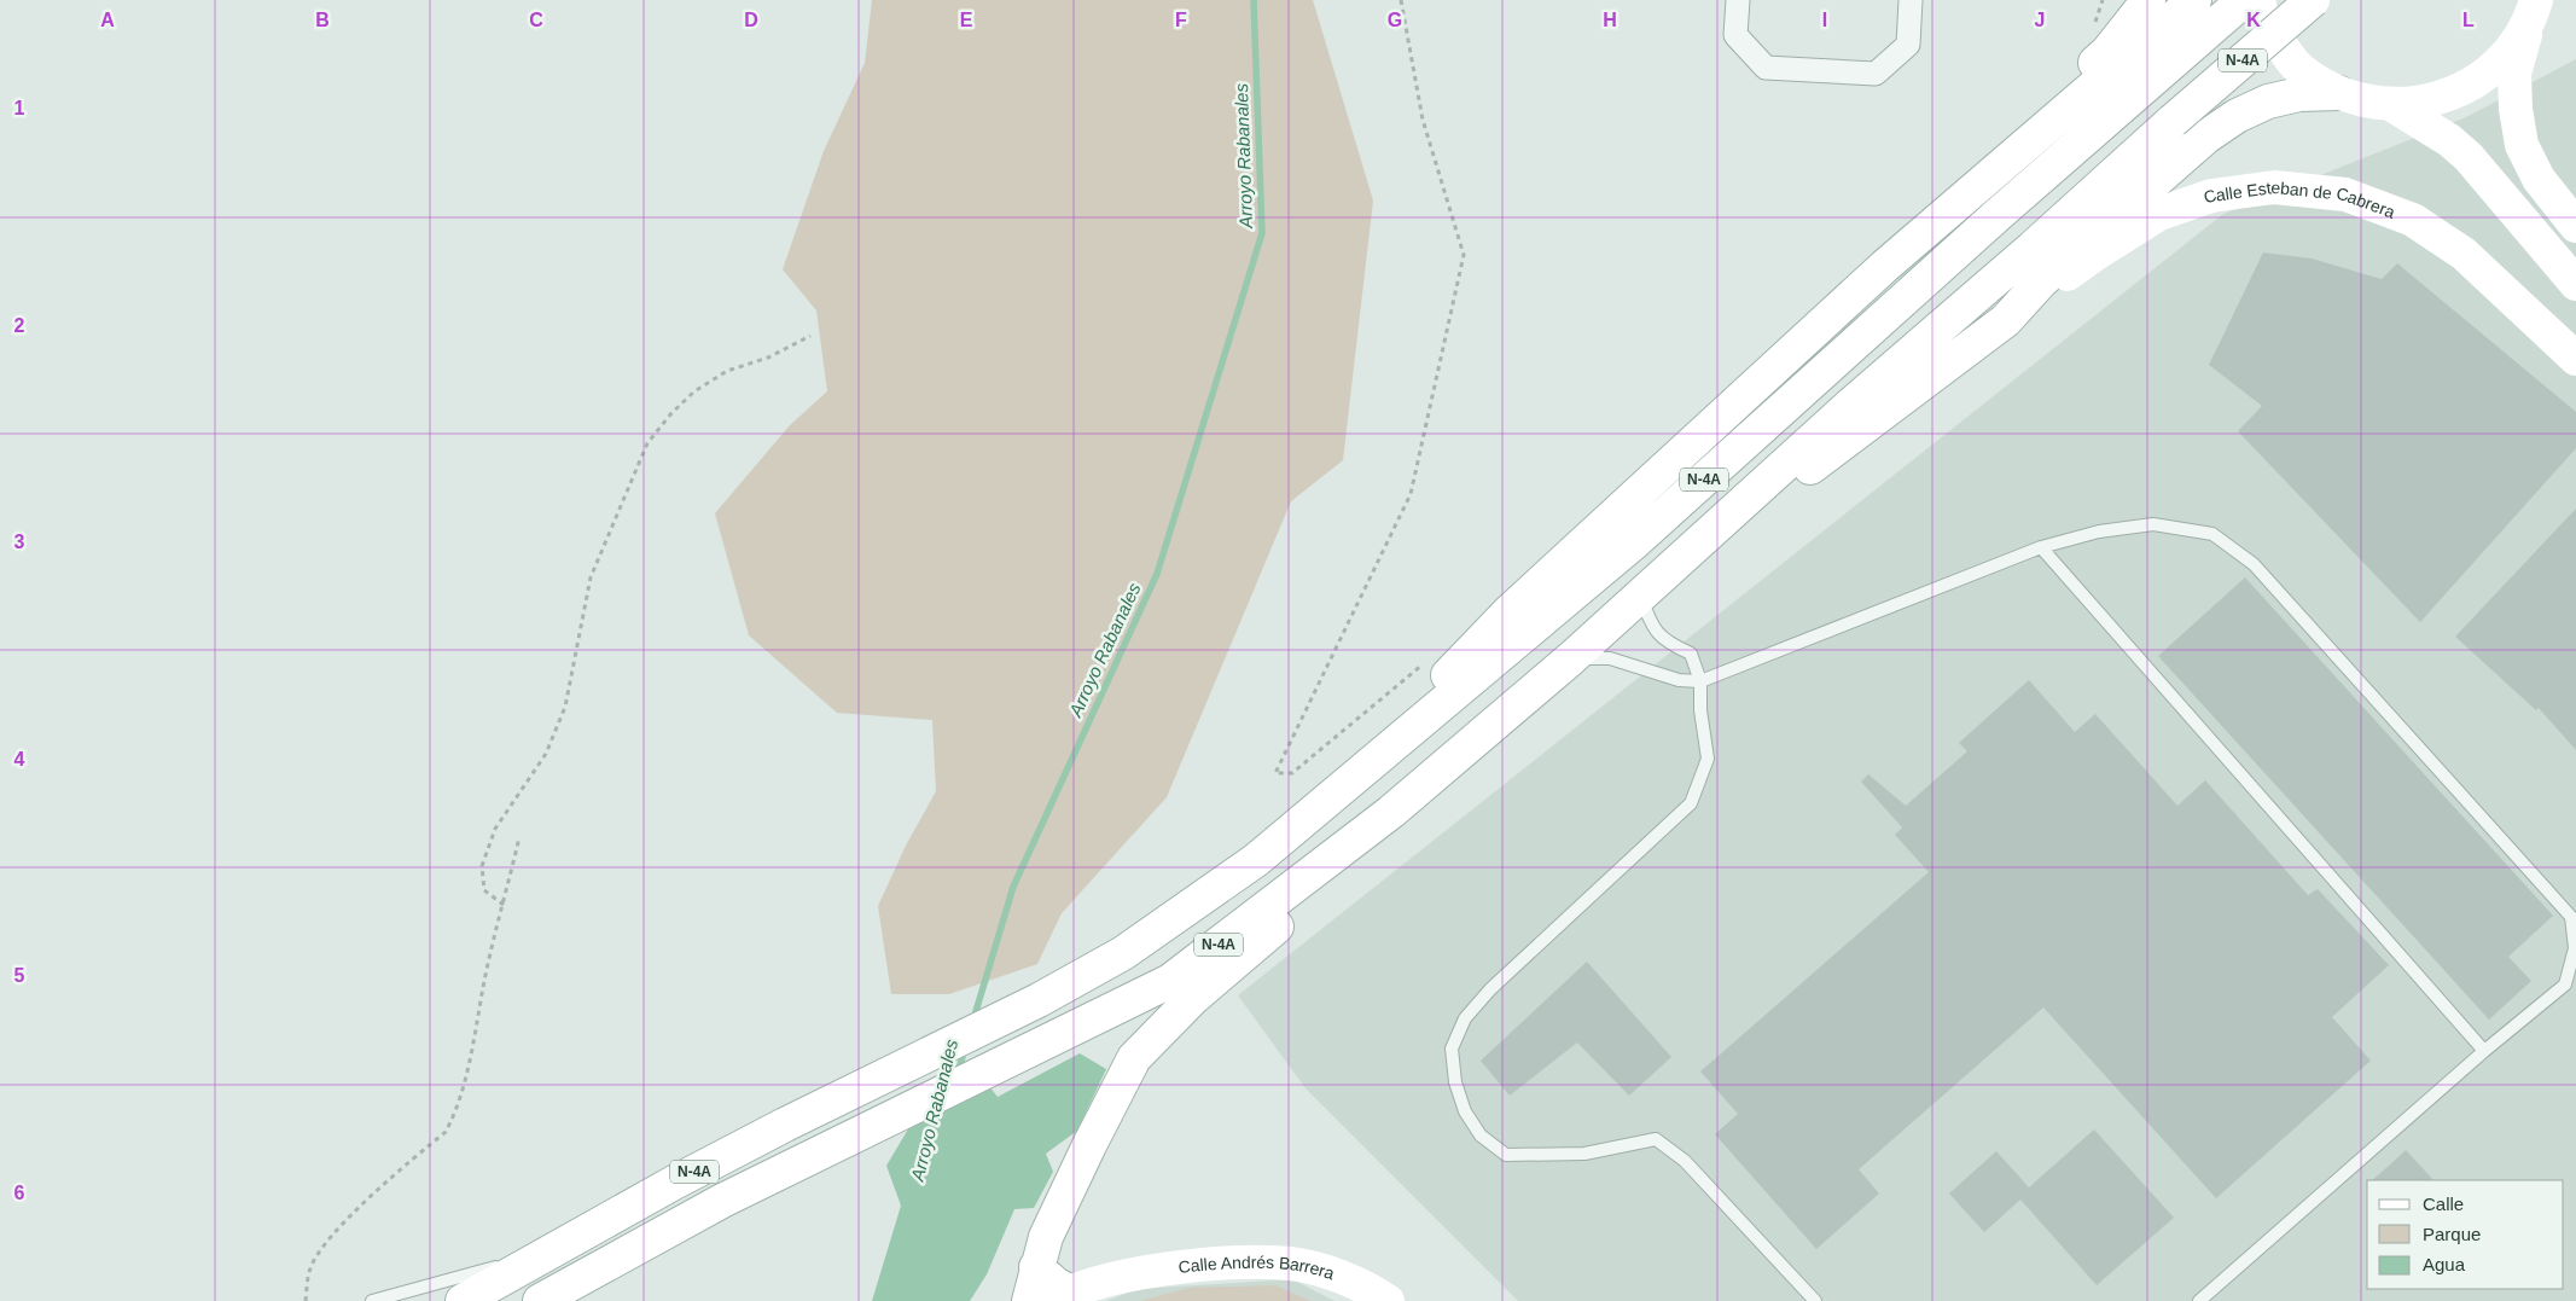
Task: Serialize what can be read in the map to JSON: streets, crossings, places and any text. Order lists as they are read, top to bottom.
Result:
{
  "streets": {
    "main road": ["N-4A", "Calle Esteban de Cabrera", "Calle Andrés Barrera"]
  },
  "water": ["Arroyo Rabanales"],
  "legend": ["Calle", "Parque", "Agua"],
  "grid": {
    "columns": [
      "A",
      "B",
      "C",
      "D",
      "E",
      "F",
      "G",
      "H",
      "I",
      "J",
      "K",
      "L"
    ],
    "rows": [
      "1",
      "2",
      "3",
      "4",
      "5",
      "6"
    ]
  }
}
